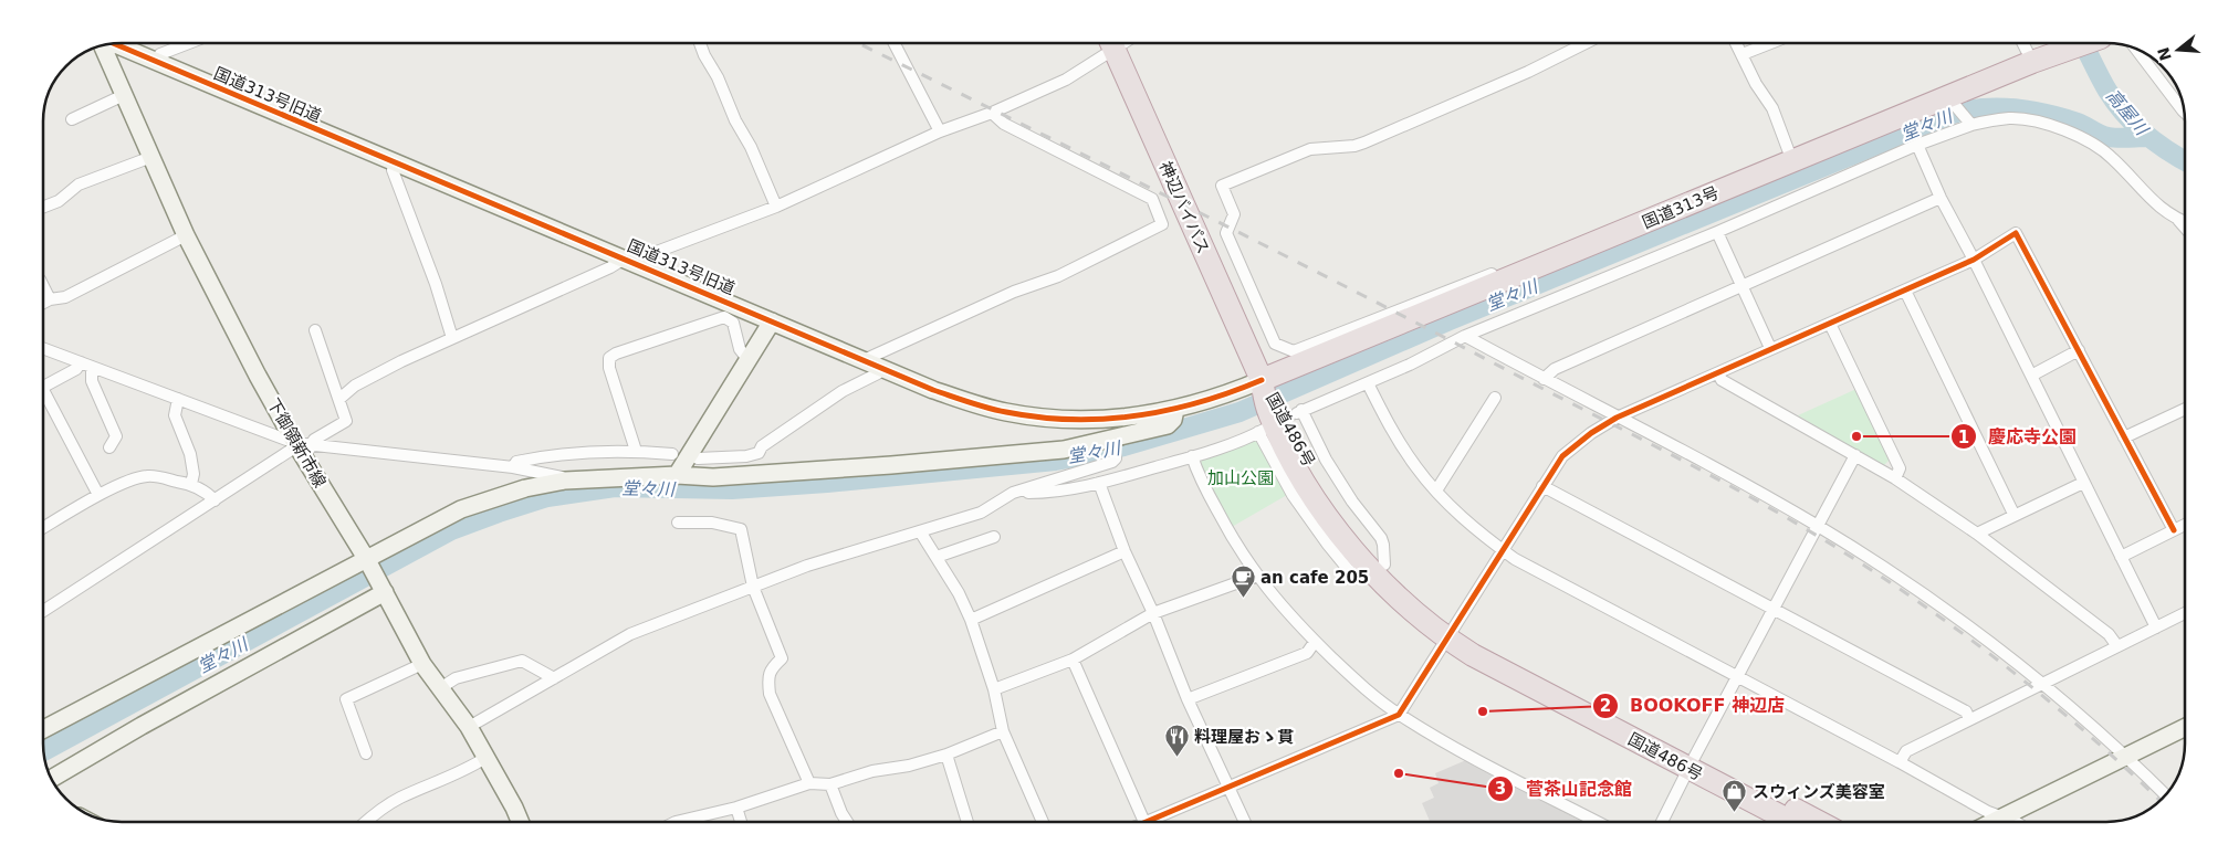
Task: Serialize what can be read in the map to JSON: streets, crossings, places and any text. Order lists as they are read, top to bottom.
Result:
{
  "streets": {
    "highway": ["神辺バイパス", "国道313号", "国道486号"],
    "street": ["国道313号旧道", "下御領新市線"]
  },
  "crossings": [
    ["国道313号旧道", "神辺バイパス"],
    ["国道313号旧道", "国道313号"],
    ["国道313号旧道", "国道486号"],
    ["神辺バイパス", "国道313号"],
    ["神辺バイパス", "国道486号"],
    ["国道313号", "国道486号"]
  ],
  "water": ["高屋川", "堂々川"],
  "parks": ["加山公園"],
  "places": {
    "other": ["慶応寺公園", "BOOKOFF 神辺店", "菅茶山記念館"],
    "cafe": ["an cafe 205"],
    "restaurant": ["料理屋おゝ貫"],
    "shop": ["スウィンズ美容室"]
  },
  "north": "left"
}
